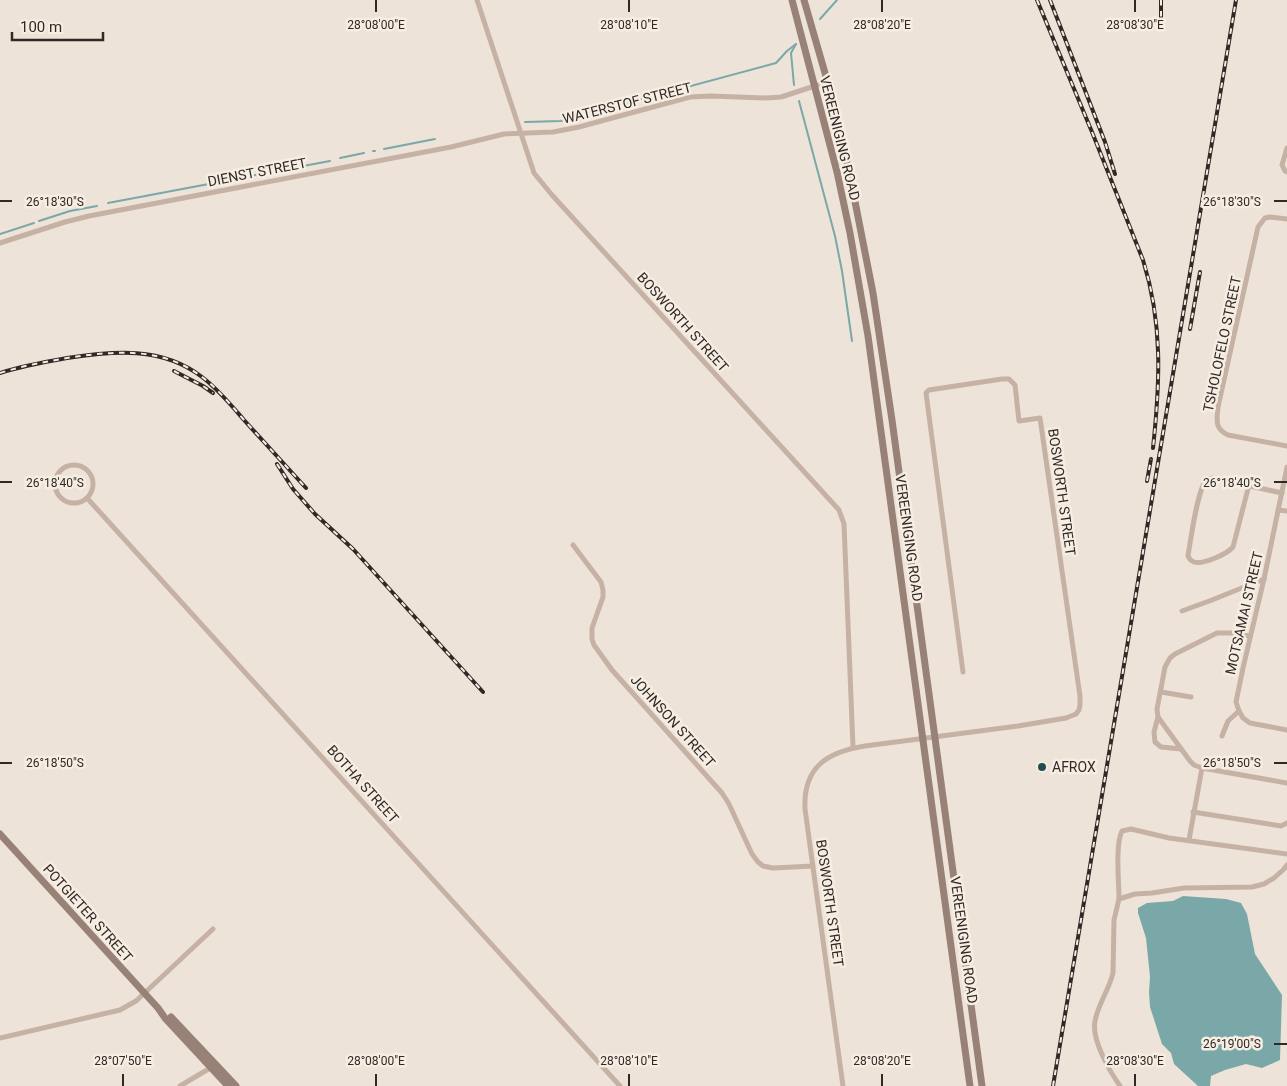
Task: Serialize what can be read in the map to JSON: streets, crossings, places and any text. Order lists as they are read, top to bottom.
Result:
{
  "streets": {
    "main road": ["VEREENIGING ROAD", "POTGIETER STREET"],
    "street": [
      "WATERSTOF STREET",
      "DIENST STREET",
      "BOSWORTH STREET",
      "TSHOLOFELO STREET",
      "MOTSAMAI STREET",
      "JOHNSON STREET",
      "BOTHA STREET"
    ]
  },
  "crossings": [
    ["WATERSTOF STREET", "VEREENIGING ROAD"],
    ["WATERSTOF STREET", "DIENST STREET"],
    ["WATERSTOF STREET", "BOSWORTH STREET"],
    ["VEREENIGING ROAD", "BOSWORTH STREET"],
    ["DIENST STREET", "BOSWORTH STREET"],
    ["BOSWORTH STREET", "JOHNSON STREET"]
  ],
  "places": ["AFROX"],
  "scale_bar": "100 m",
  "coordinates": [
    "28°08'00\"E",
    "28°08'10\"E",
    "28°08'20\"E",
    "28°08'30\"E",
    "26°18'30\"S",
    "26°18'40\"S",
    "26°18'50\"S",
    "26°19'00\"S",
    "28°07'50\"E"
  ]
}
